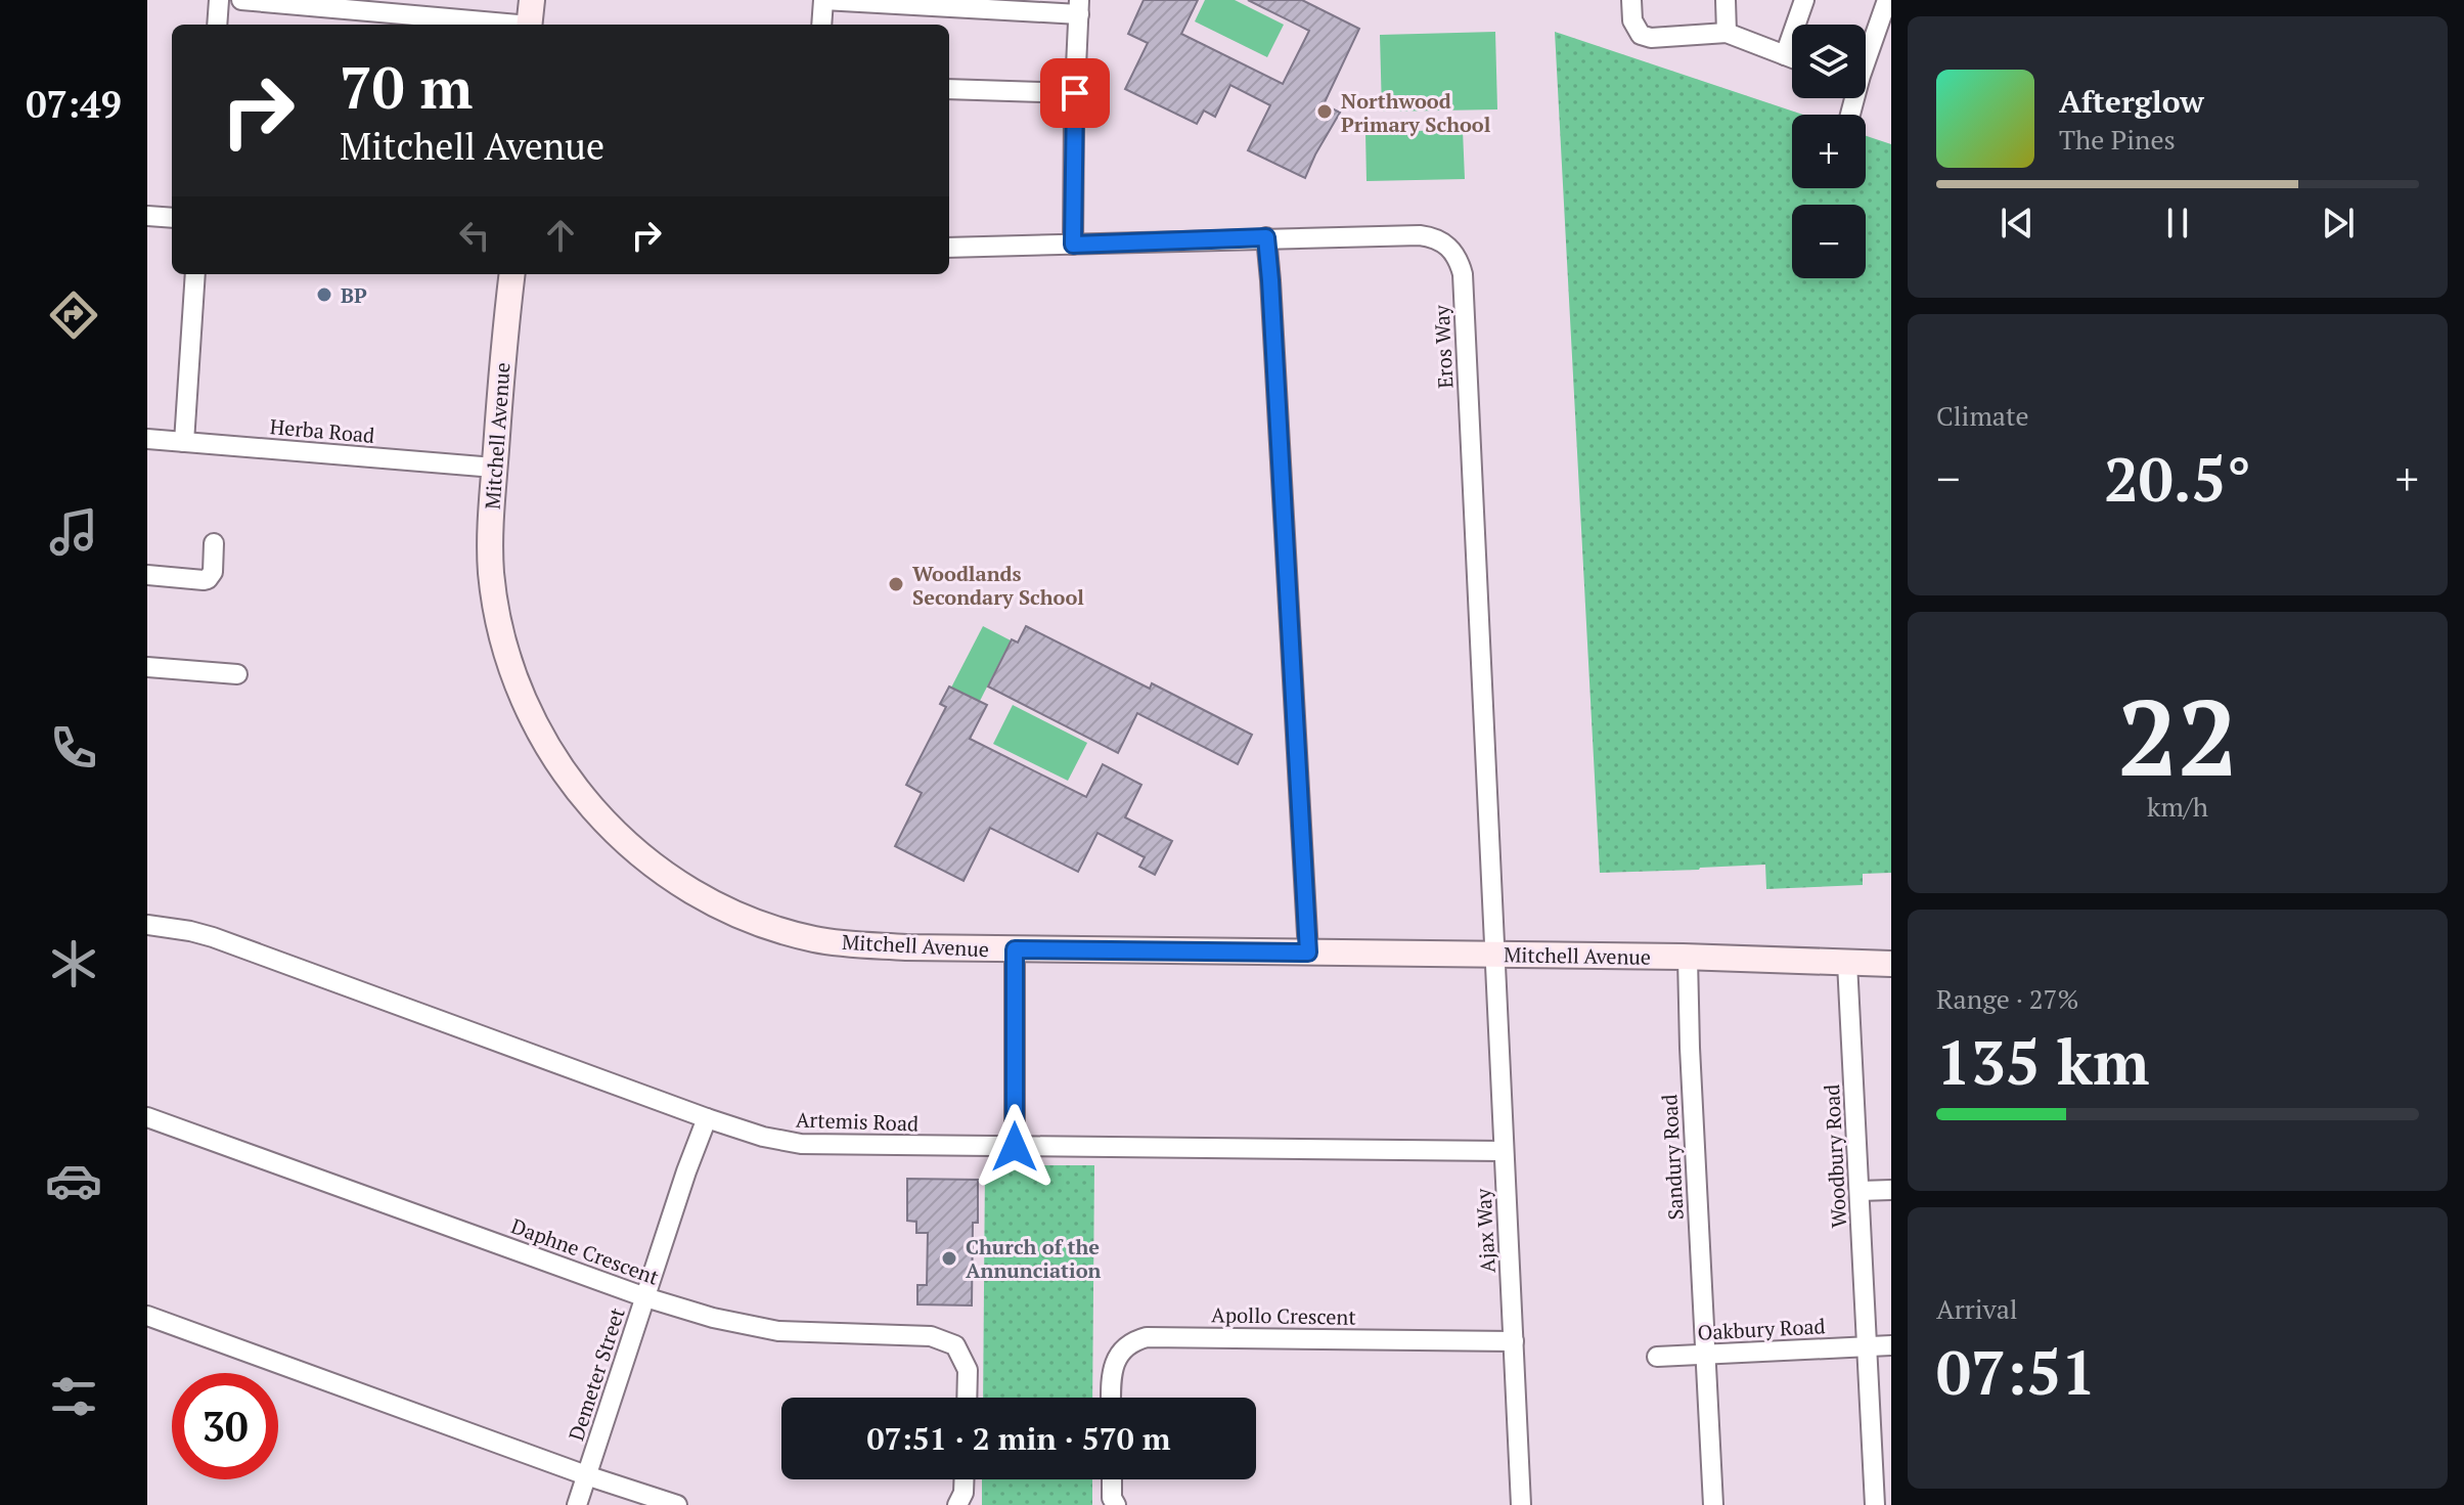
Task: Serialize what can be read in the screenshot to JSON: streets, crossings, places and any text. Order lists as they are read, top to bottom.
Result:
{
  "streets": {
    "street": [
      "Eros Way",
      "Herba Road",
      "Mitchell Avenue",
      "Artemis Road",
      "Woodbury Road",
      "Sandury Road",
      "Ajax Way",
      "Daphne Crescent",
      "Apollo Crescent",
      "Oakbury Road",
      "Demeter Street"
    ]
  },
  "crossings": [
    ["Eros Way", "Mitchell Avenue"],
    ["Eros Way", "Ajax Way"],
    ["Herba Road", "Mitchell Avenue"],
    ["Mitchell Avenue", "Woodbury Road"],
    ["Mitchell Avenue", "Sandury Road"],
    ["Mitchell Avenue", "Ajax Way"],
    ["Artemis Road", "Ajax Way"],
    ["Artemis Road", "Demeter Street"],
    ["Woodbury Road", "Oakbury Road"],
    ["Sandury Road", "Oakbury Road"],
    ["Ajax Way", "Apollo Crescent"],
    ["Daphne Crescent", "Demeter Street"]
  ],
  "places": [
    "Northwood Primary School",
    "BP",
    "Woodlands Secondary School",
    "Church of the Annunciation"
  ],
  "page": {
    "tabs": "07:49",
    "map_buttons": ["+", "−"],
    "turn": ["70 m", "Mitchell Avenue"],
    "song": ["Afterglow", "The Pines"],
    "tile": [
      "Climate",
      ["22", "km/h"],
      ["Range · 27%", "135 km"],
      ["Arrival", "07:51"]
    ],
    "heat": ["−", "20.5°", "+"],
    "limit": "30",
    "trip": "07:51 · 2 min · 570 m"
  }
}
